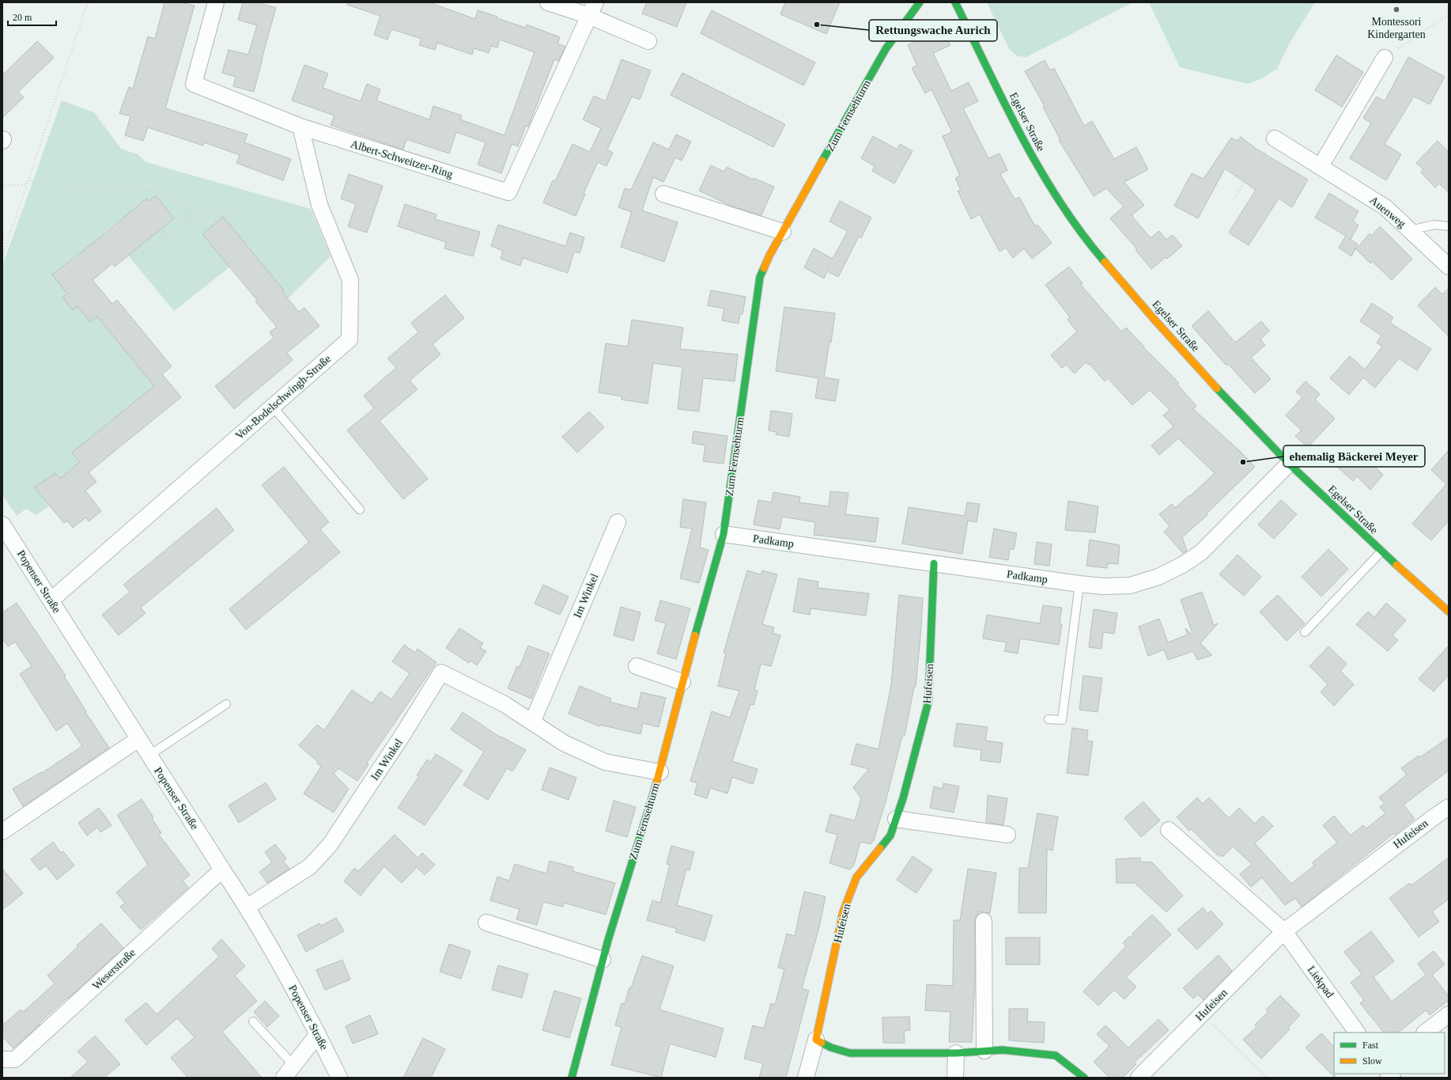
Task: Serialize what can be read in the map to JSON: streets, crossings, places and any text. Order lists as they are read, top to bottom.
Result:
{
  "streets": {
    "street": [
      "Zum Fernsehturm",
      "Egelser Straße",
      "Albert-Schweitzer-Ring",
      "Auenweg",
      "Von-Bodelschwingh-Straße",
      "Padkamp",
      "Popenser Straße",
      "Im Winkel",
      "Hufeisen",
      "Weserstraße",
      "Liekpad"
    ]
  },
  "crossings": [
    ["Zum Fernsehturm", "Padkamp"],
    ["Zum Fernsehturm", "Im Winkel"],
    ["Egelser Straße", "Padkamp"],
    ["Albert-Schweitzer-Ring", "Von-Bodelschwingh-Straße"],
    ["Von-Bodelschwingh-Straße", "Popenser Straße"],
    ["Padkamp", "Hufeisen"],
    ["Popenser Straße", "Im Winkel"],
    ["Popenser Straße", "Weserstraße"],
    ["Hufeisen", "Liekpad"]
  ],
  "places": ["Montessori Kindergarten", "Rettungswache Aurich", "ehemalig Bäckerei Meyer"],
  "legend": ["Fast", "Slow"],
  "scale_bar": "20 m"
}
